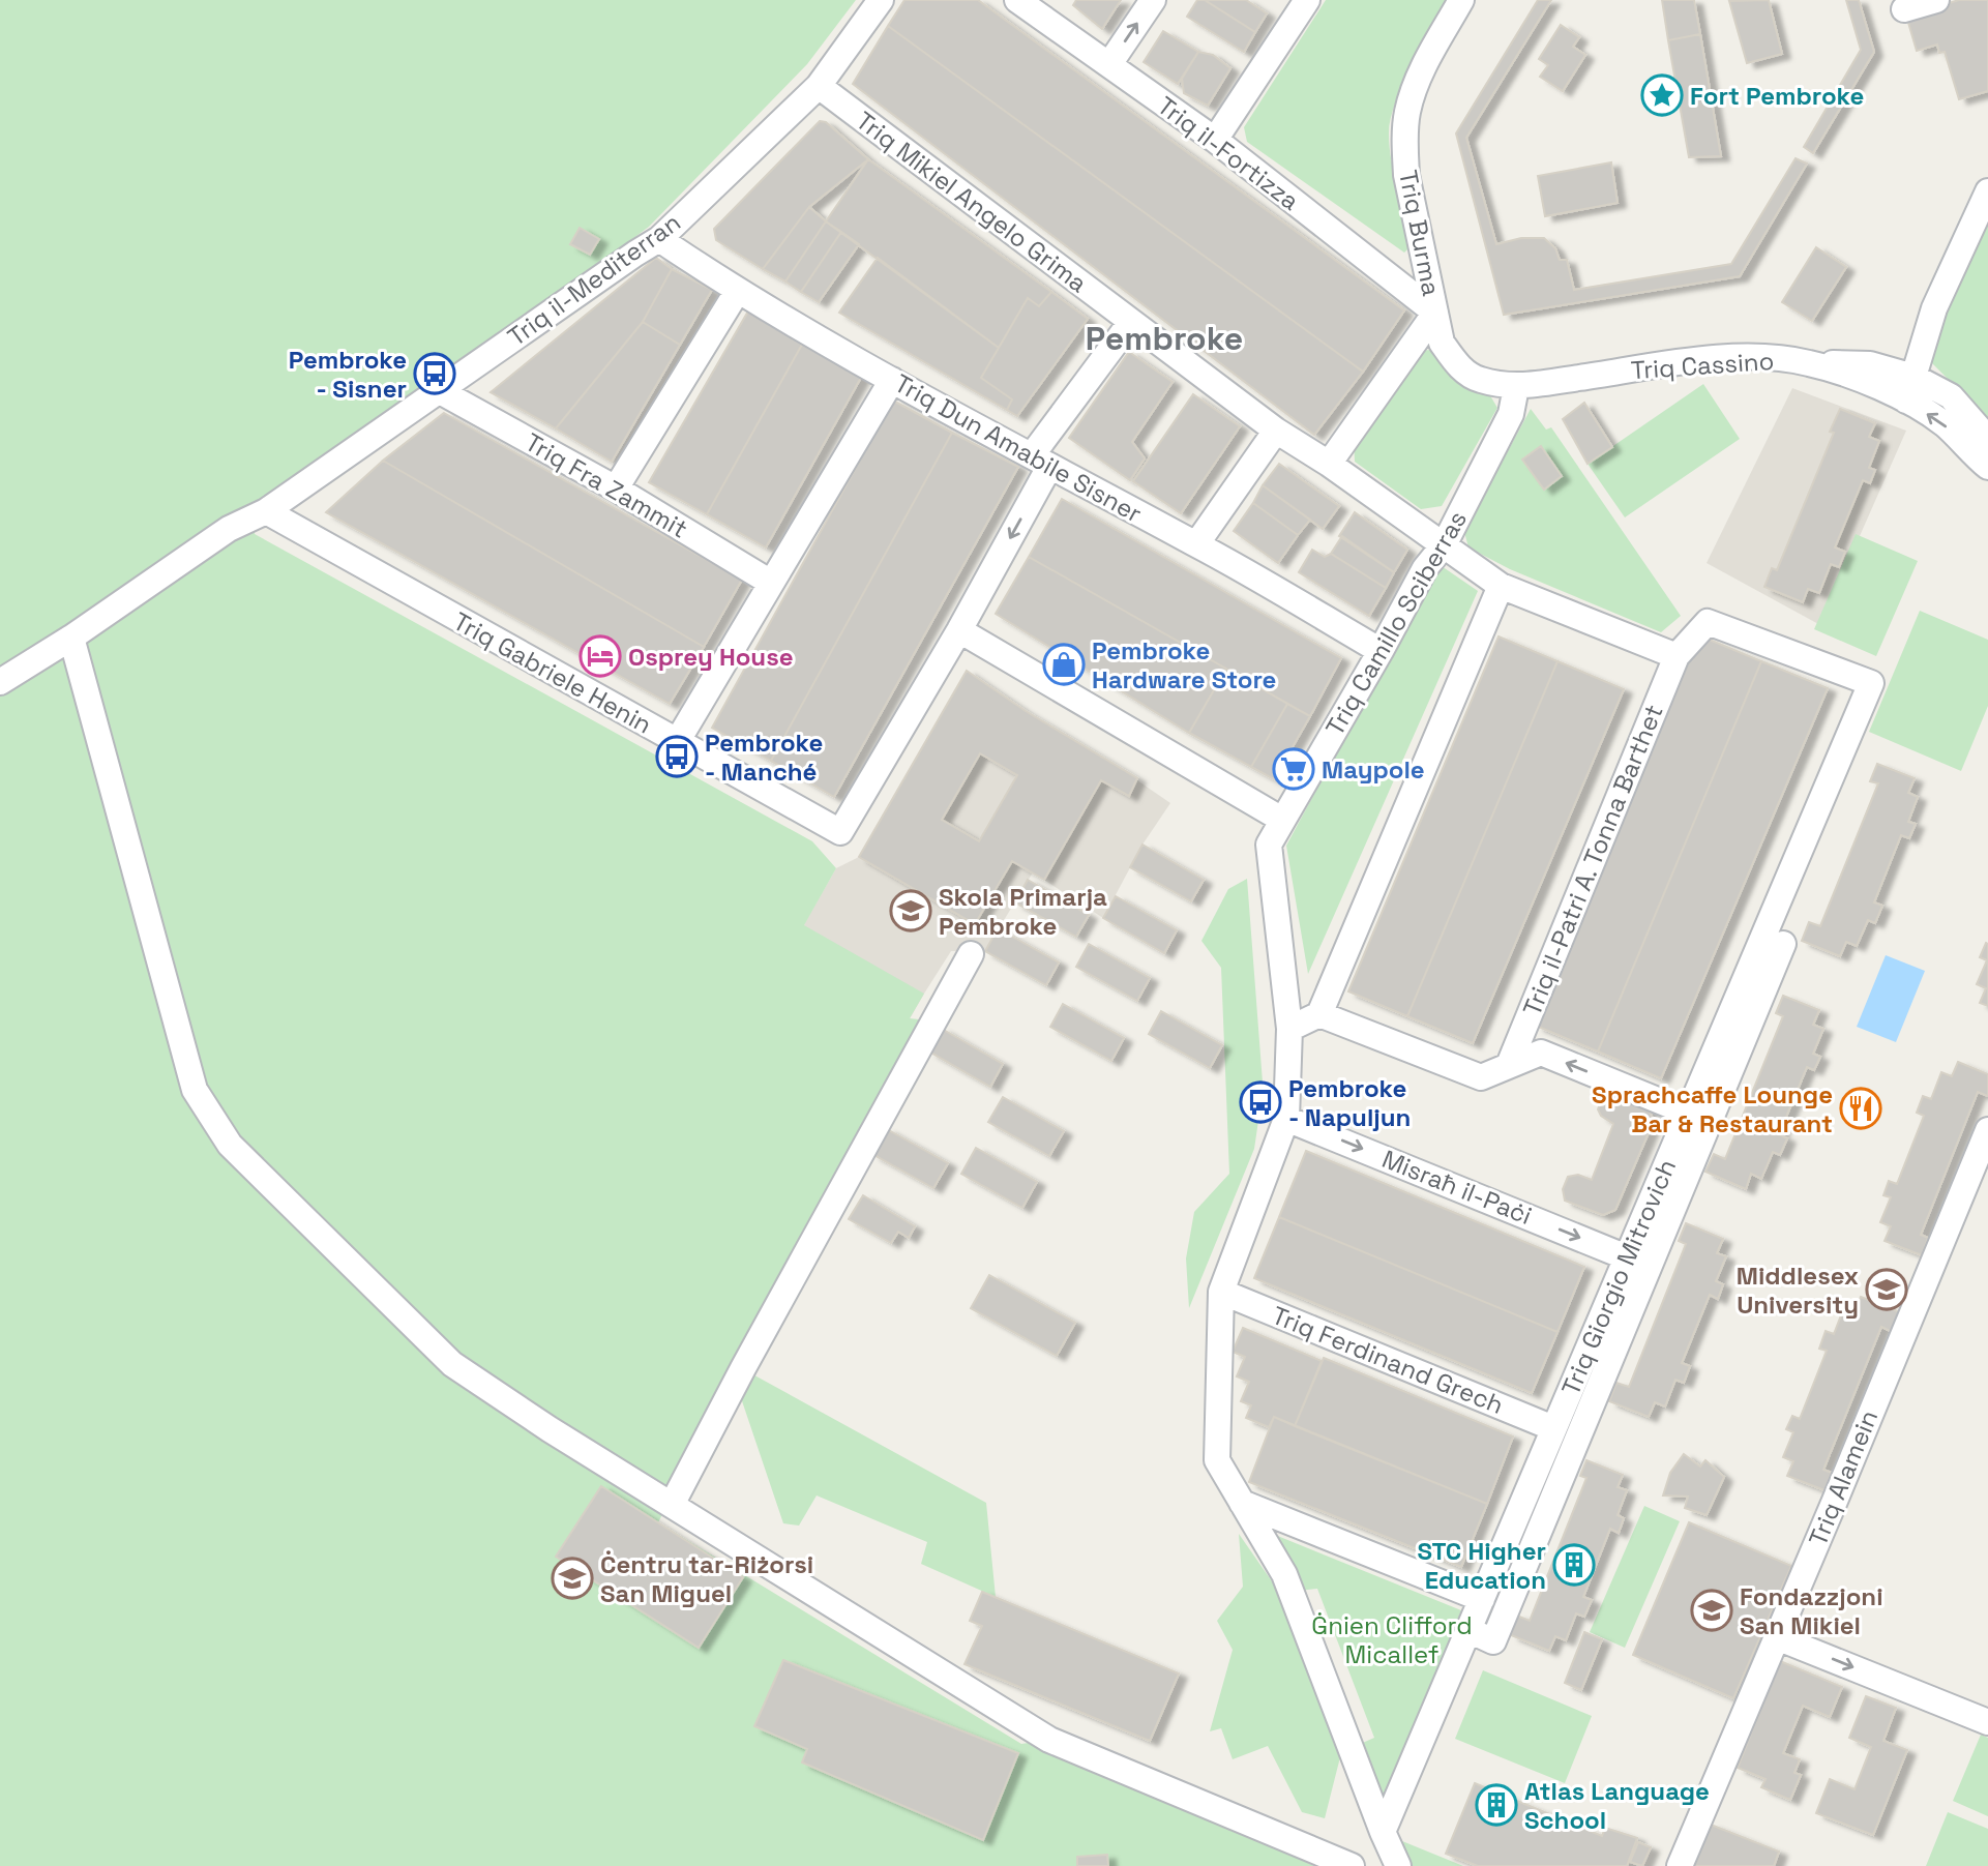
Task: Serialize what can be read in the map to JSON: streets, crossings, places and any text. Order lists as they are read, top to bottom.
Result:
{
  "streets": {
    "street": [
      "Triq il-Fortizza",
      "Triq Mikiel Angelo Grima",
      "Triq Burma",
      "Triq il-Mediterran",
      "Triq Cassino",
      "Triq Dun Amabile Sisner",
      "Triq Fra Zammit",
      "Triq Camillo Sciberras",
      "Triq Gabriele Henin",
      "Triq il-Patri A. Tonna Barthet",
      "Misraħ il-Paċi",
      "Triq Giorgio Mitrovich",
      "Triq Ferdinand Grech",
      "Triq Alamein"
    ]
  },
  "crossings": [
    ["Triq il-Fortizza", "Triq Burma"],
    ["Triq Mikiel Angelo Grima", "Triq il-Mediterran"],
    ["Triq Mikiel Angelo Grima", "Triq Camillo Sciberras"],
    ["Triq Mikiel Angelo Grima", "Triq il-Patri A. Tonna Barthet"],
    ["Triq Burma", "Triq Cassino"],
    ["Triq Burma", "Triq Camillo Sciberras"],
    ["Triq il-Mediterran", "Triq Dun Amabile Sisner"],
    ["Triq il-Mediterran", "Triq Fra Zammit"],
    ["Triq il-Mediterran", "Triq Gabriele Henin"],
    ["Triq Cassino", "Triq Camillo Sciberras"],
    ["Triq Dun Amabile Sisner", "Triq Camillo Sciberras"],
    ["Triq Camillo Sciberras", "Misraħ il-Paċi"],
    ["Triq Camillo Sciberras", "Triq Giorgio Mitrovich"],
    ["Triq Camillo Sciberras", "Triq Ferdinand Grech"],
    ["Triq il-Patri A. Tonna Barthet", "Triq Giorgio Mitrovich"],
    ["Misraħ il-Paċi", "Triq Giorgio Mitrovich"],
    ["Triq Giorgio Mitrovich", "Triq Ferdinand Grech"]
  ],
  "districts": ["Pembroke"],
  "parks": ["Ġnien Clifford Micallef"],
  "places": {
    "place": ["Fort Pembroke"],
    "bus stop": ["Pembroke - Sisner", "Pembroke - Manché", "Pembroke - Napuljun"],
    "hotel": ["Osprey House"],
    "shop": ["Pembroke Hardware Store"],
    "supermarket": ["Maypole"],
    "school or university": [
      "Skola Primarja Pembroke",
      "Middlesex University",
      "Ċentru tar-Riżorsi San Miguel",
      "Fondazzjoni San Mikiel"
    ],
    "restaurant": ["Sprachcaffe Lounge Bar & Restaurant"],
    "building": ["STC Higher Education", "Atlas Language School"]
  }
}
